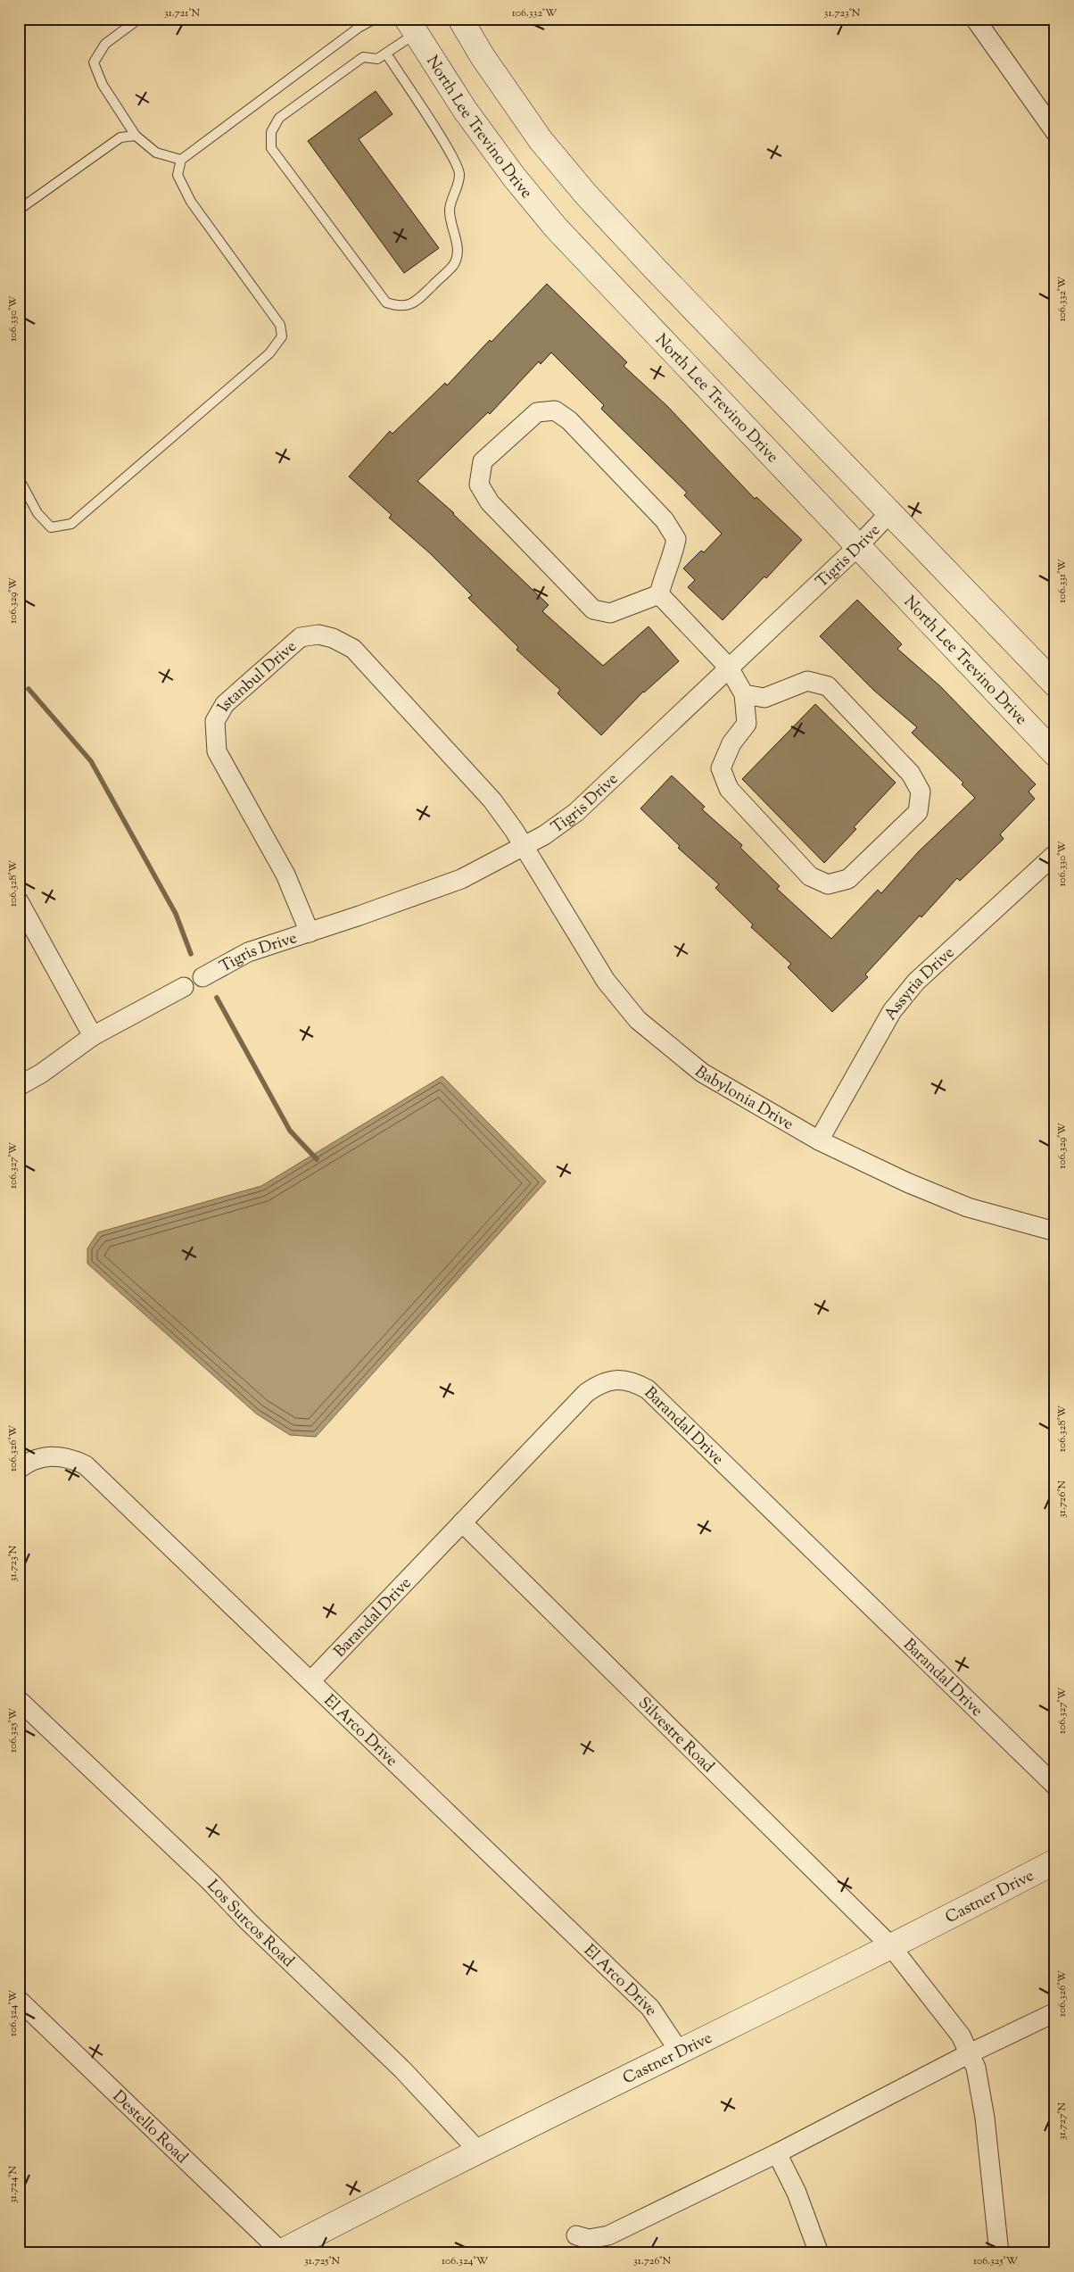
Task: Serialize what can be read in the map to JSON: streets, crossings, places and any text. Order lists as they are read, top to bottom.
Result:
{
  "streets": {
    "main road": ["North Lee Trevino Drive", "Castner Drive"],
    "street": [
      "Tigris Drive",
      "Istanbul Drive",
      "Assyria Drive",
      "Babylonia Drive",
      "Barandal Drive",
      "El Arco Drive",
      "Silvestre Road",
      "Los Surcos Road",
      "Destello Road"
    ]
  },
  "crossings": [
    ["North Lee Trevino Drive", "Tigris Drive"],
    ["Tigris Drive", "Istanbul Drive"],
    ["Tigris Drive", "Babylonia Drive"],
    ["Istanbul Drive", "Babylonia Drive"],
    ["Assyria Drive", "Babylonia Drive"],
    ["Barandal Drive", "El Arco Drive"],
    ["Barandal Drive", "Silvestre Road"],
    ["El Arco Drive", "Castner Drive"],
    ["Silvestre Road", "Castner Drive"],
    ["Castner Drive", "Los Surcos Road"],
    ["Castner Drive", "Destello Road"]
  ],
  "coordinates": [
    "31.721°N",
    "106.332°W",
    "31.723°N",
    "106.330°W",
    "106.331°W",
    "106.329°W",
    "106.328°W",
    "106.327°W",
    "106.326°W",
    "31.726°N",
    "106.325°W",
    "106.324°W",
    "31.727°N",
    "31.724°N",
    "31.725°N"
  ]
}
